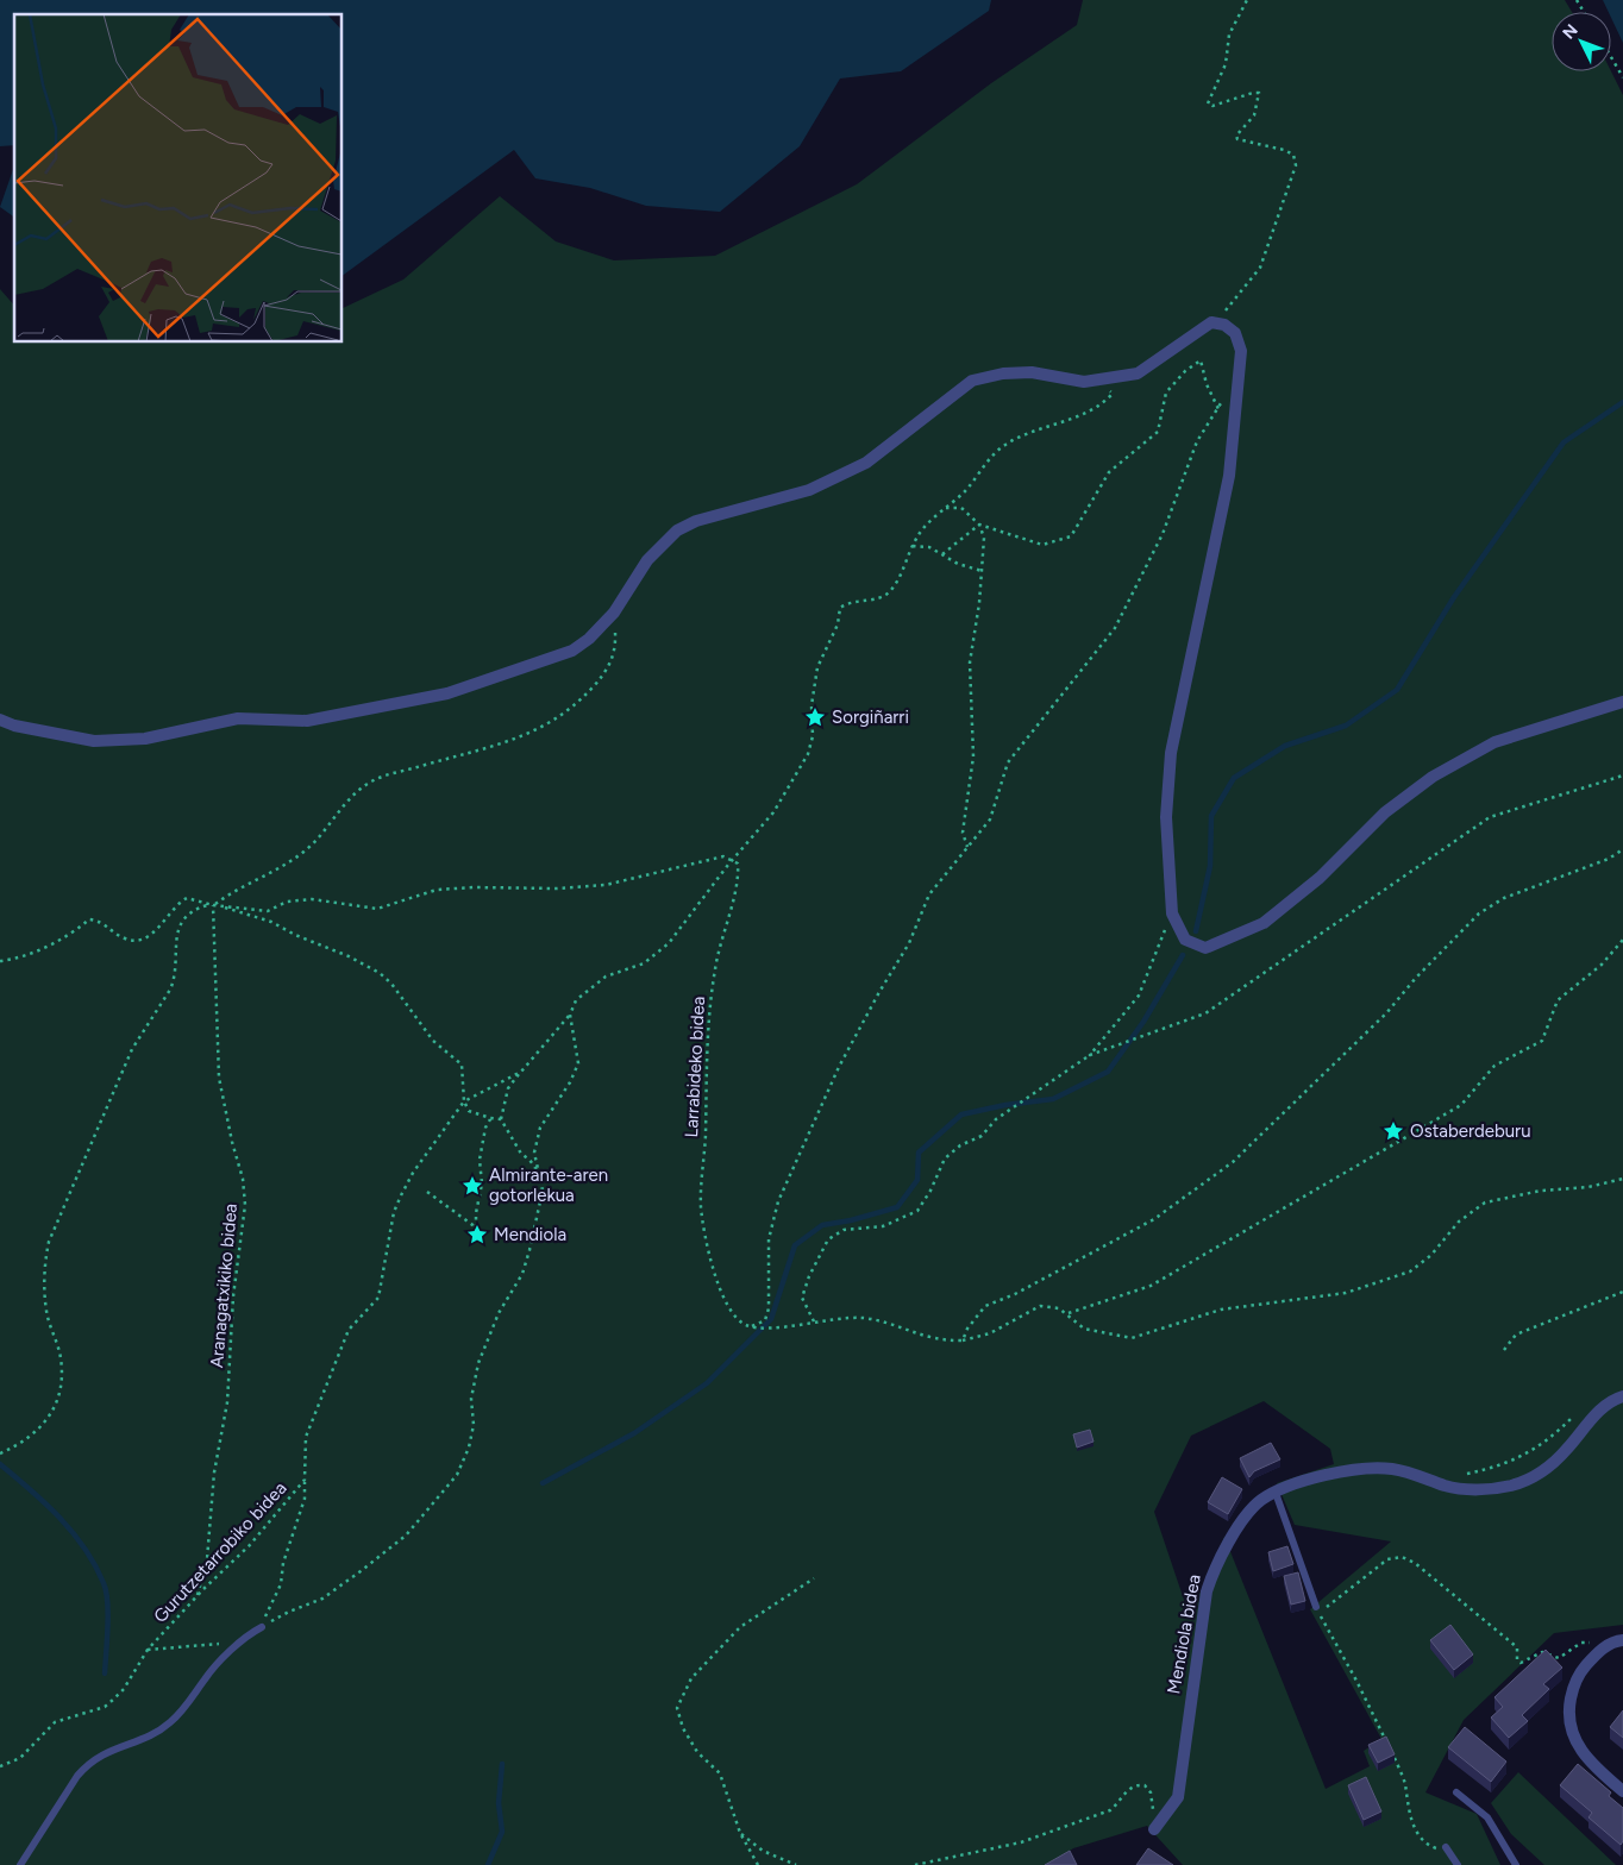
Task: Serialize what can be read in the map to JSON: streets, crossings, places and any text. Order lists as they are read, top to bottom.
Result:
{
  "streets": {
    "street": ["Mendiola bidea"],
    "path": ["Larrabideko bidea", "Aranagatxikiko bidea", "Gurutzetarrobiko bidea"]
  },
  "crossings": [
    ["Aranagatxikiko bidea", "Gurutzetarrobiko bidea"]
  ],
  "places": {
    "place": [
      "Sorgiñarri",
      "Ostaberdeburu",
      "Almirante-aren gotorlekua",
      "Mendiola"
    ]
  },
  "north": "top left"
}
